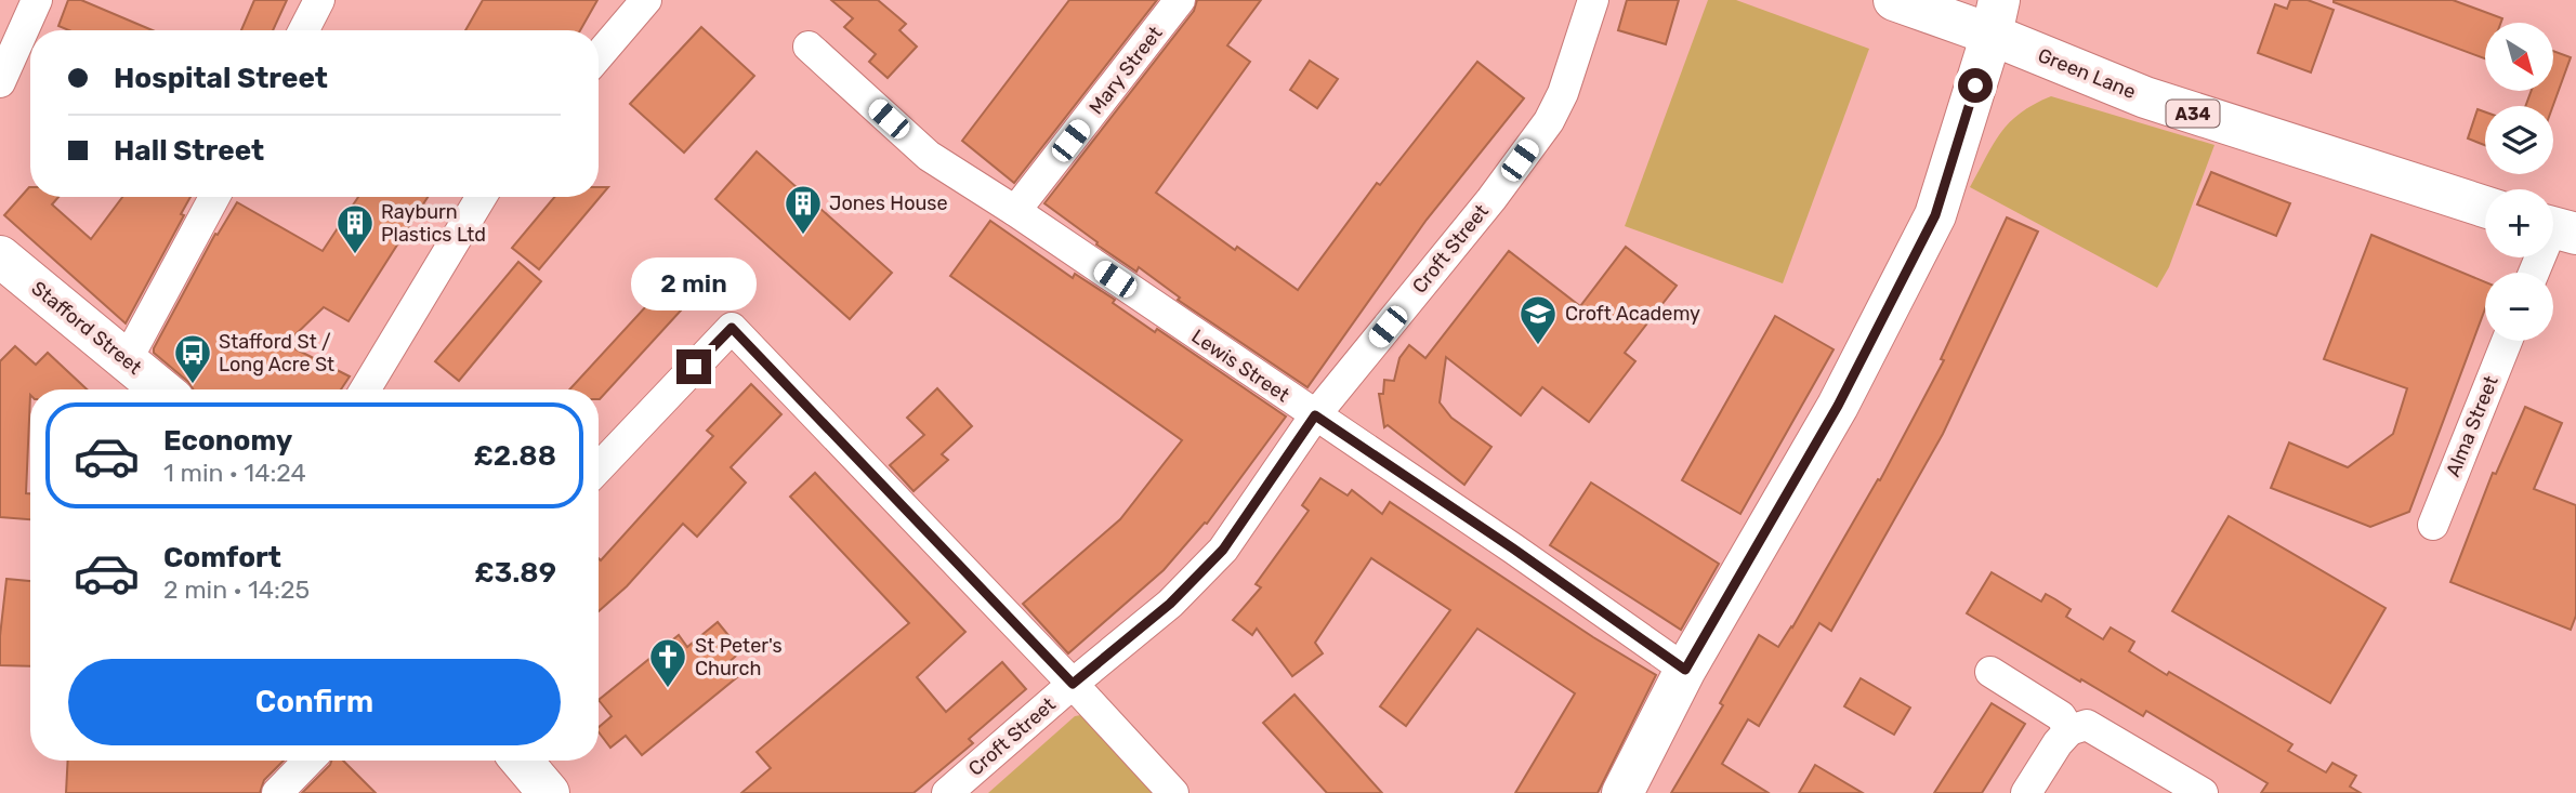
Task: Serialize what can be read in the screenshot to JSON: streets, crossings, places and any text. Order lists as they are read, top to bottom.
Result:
{
  "streets": {
    "main road": ["Green Lane", "A34", "Stafford Street"],
    "street": [
      "Mary Street",
      "Croft Street",
      "Lewis Street",
      "Alma Street"
    ]
  },
  "crossings": [
    ["Mary Street", "Lewis Street"],
    ["Croft Street", "Lewis Street"]
  ],
  "places": {
    "building": ["Jones House", "Rayburn Plastics Ltd"],
    "school or university": ["Croft Academy"],
    "bus stop": ["Stafford St / Long Acre St"],
    "church": ["St Peter's Church"]
  },
  "north": "bottom right",
  "page": {
    "map_buttons": ["+", "−"],
    "banner": ["Hospital Street", "Hall Street"],
    "bubble": "2 min",
    "list": [
      {
        "name": "Economy",
        "note": "1 min · 14:24",
        "value": "£2.88"
      },
      {
        "name": "Comfort",
        "note": "2 min · 14:25",
        "value": "£3.89"
      }
    ],
    "buttons": "Confirm"
  }
}
